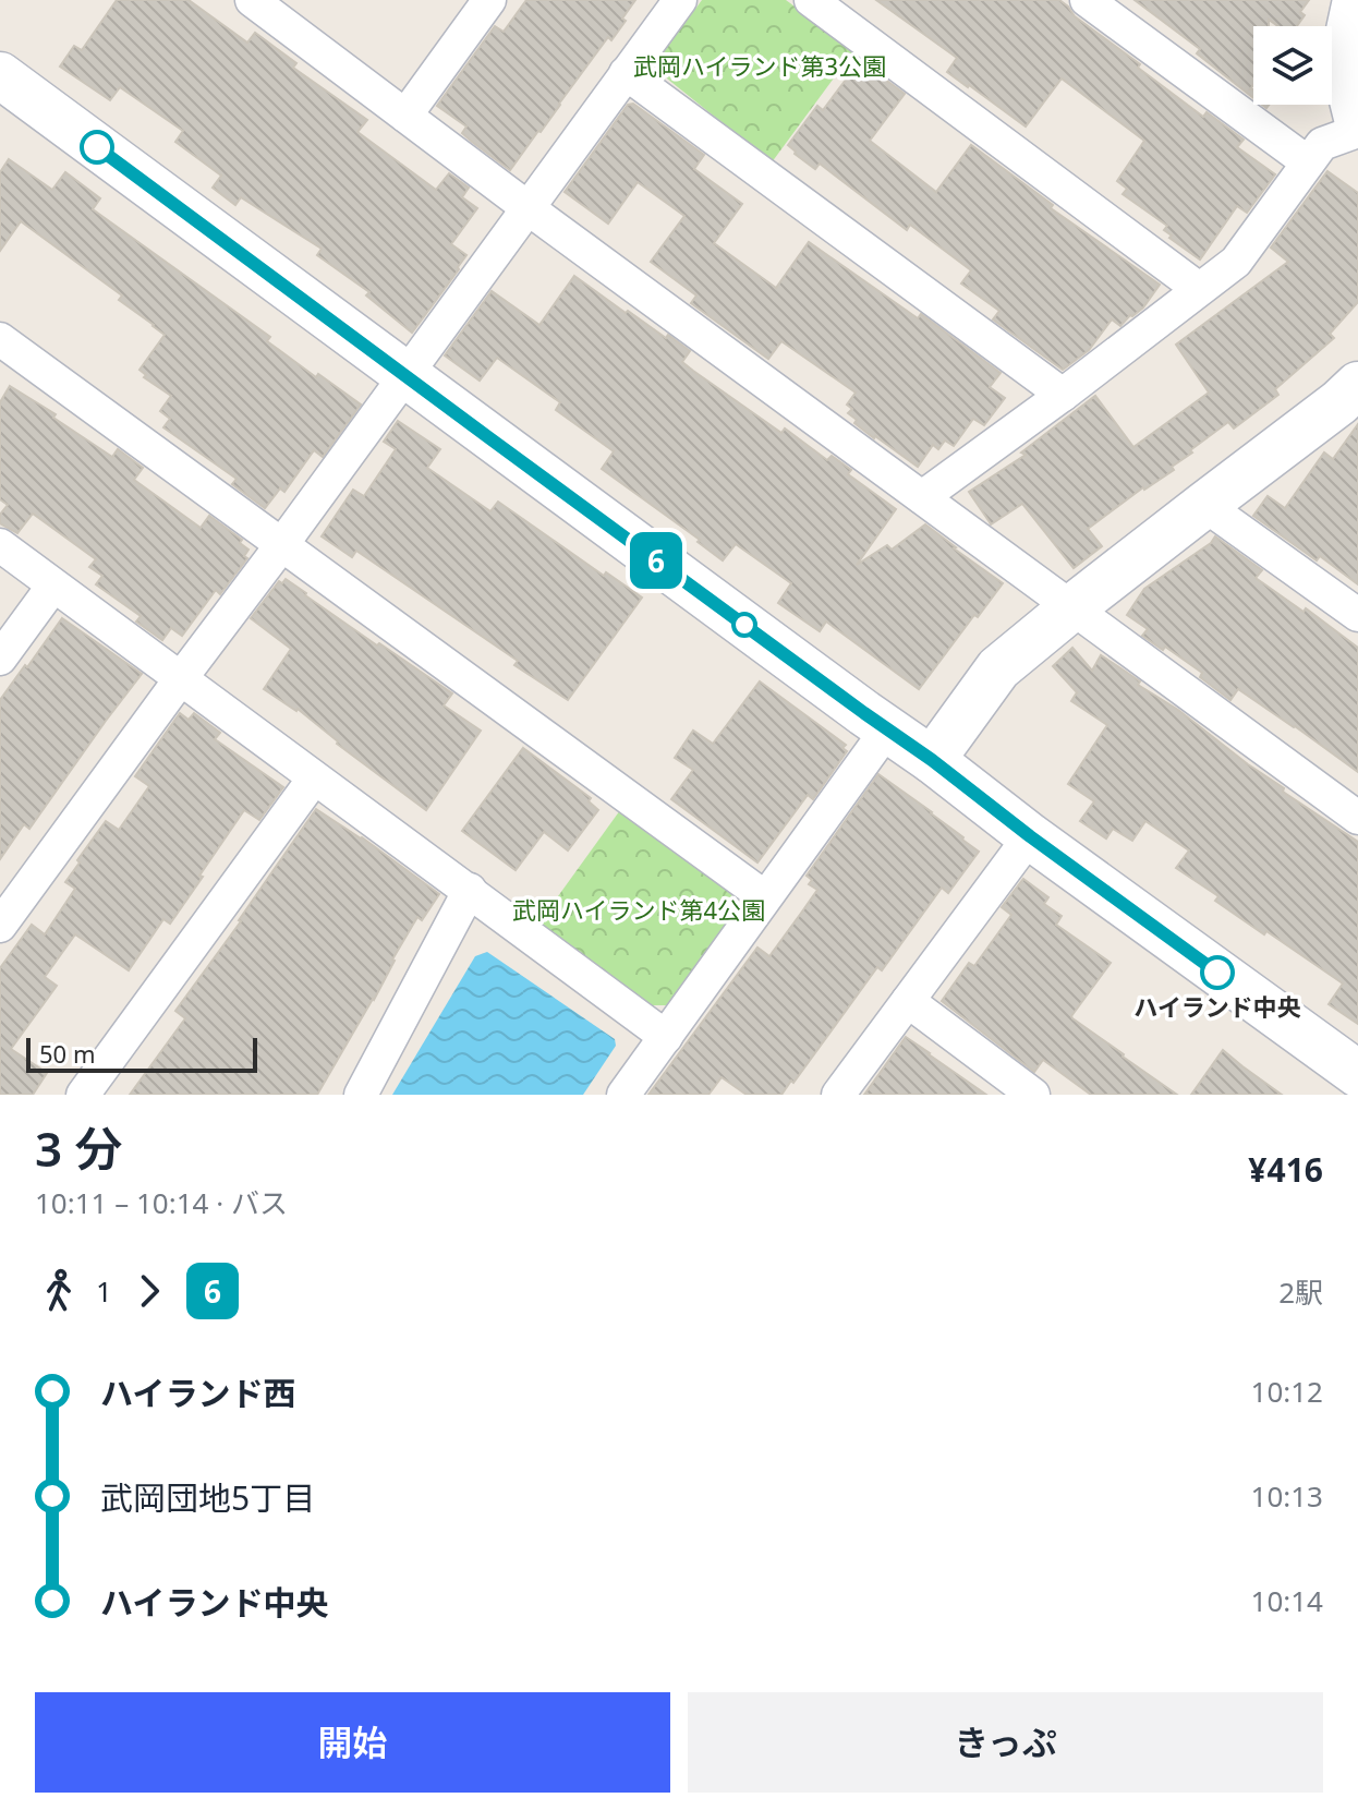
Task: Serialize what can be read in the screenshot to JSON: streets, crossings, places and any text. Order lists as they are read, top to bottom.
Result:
{
  "parks": ["武岡ハイランド第3公園", "武岡ハイランド第4公園"],
  "places": ["ハイランド中央"],
  "lines": ["bus line 6"],
  "scale_bar": "50 m",
  "page": {
    "on_map": "6",
    "scale": "50 m",
    "heading": ["3 分", "10:11 – 10:14 · バス", "¥416"],
    "legs": ["1", "6", "2駅"],
    "list": [
      {
        "name": "ハイランド西",
        "value": "10:12"
      },
      {
        "name": "武岡団地5丁目",
        "value": "10:13"
      },
      {
        "name": "ハイランド中央",
        "value": "10:14"
      }
    ],
    "buttons": ["開始", "きっぷ"]
  }
}
